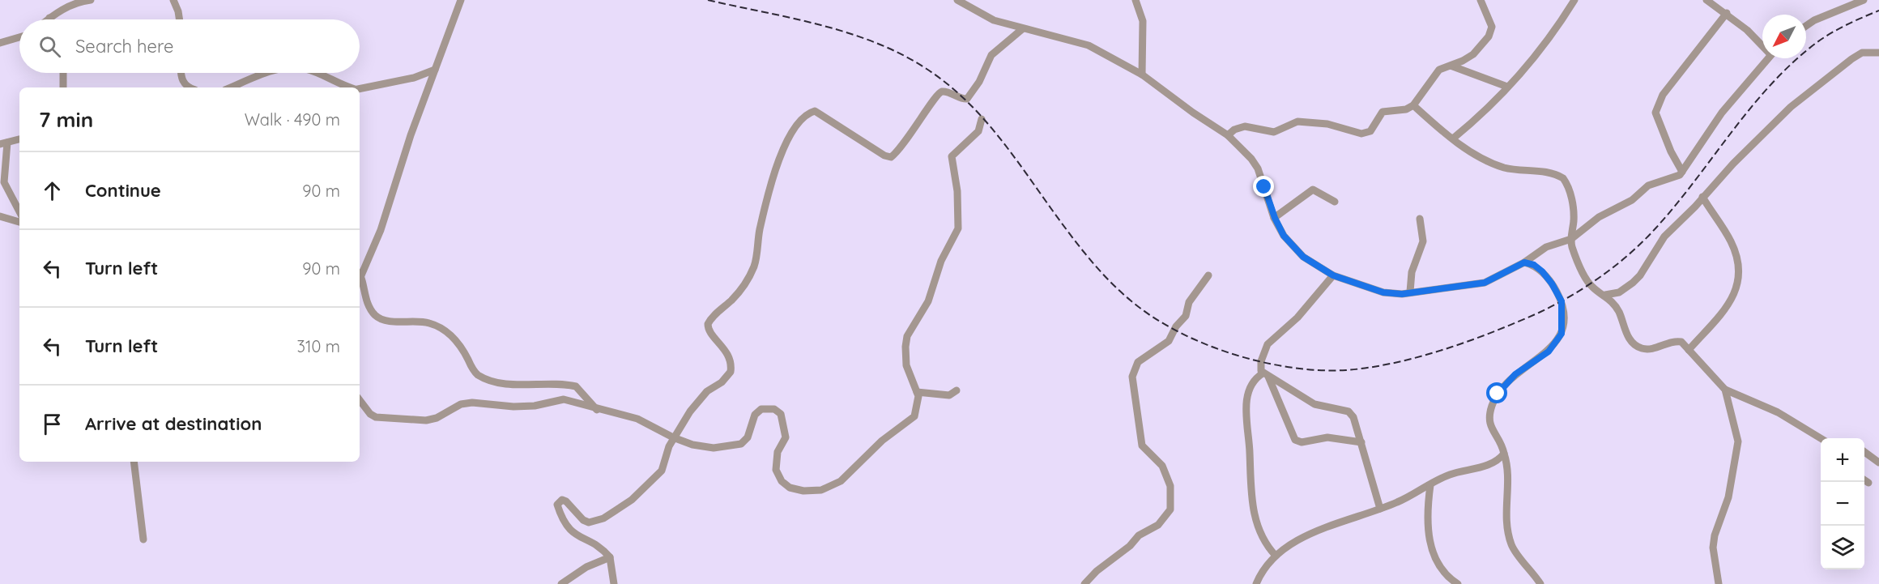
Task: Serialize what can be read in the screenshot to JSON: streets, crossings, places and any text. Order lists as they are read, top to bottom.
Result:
{
  "north": "bottom left",
  "page": {
    "search": "Search here",
    "heading": ["7 min", "Walk · 490 m"],
    "list": [
      ["Continue", "90 m"],
      ["Turn left", "90 m"],
      ["Turn left", "310 m"],
      "Arrive at destination"
    ],
    "map_buttons": ["+", "−"]
  }
}
